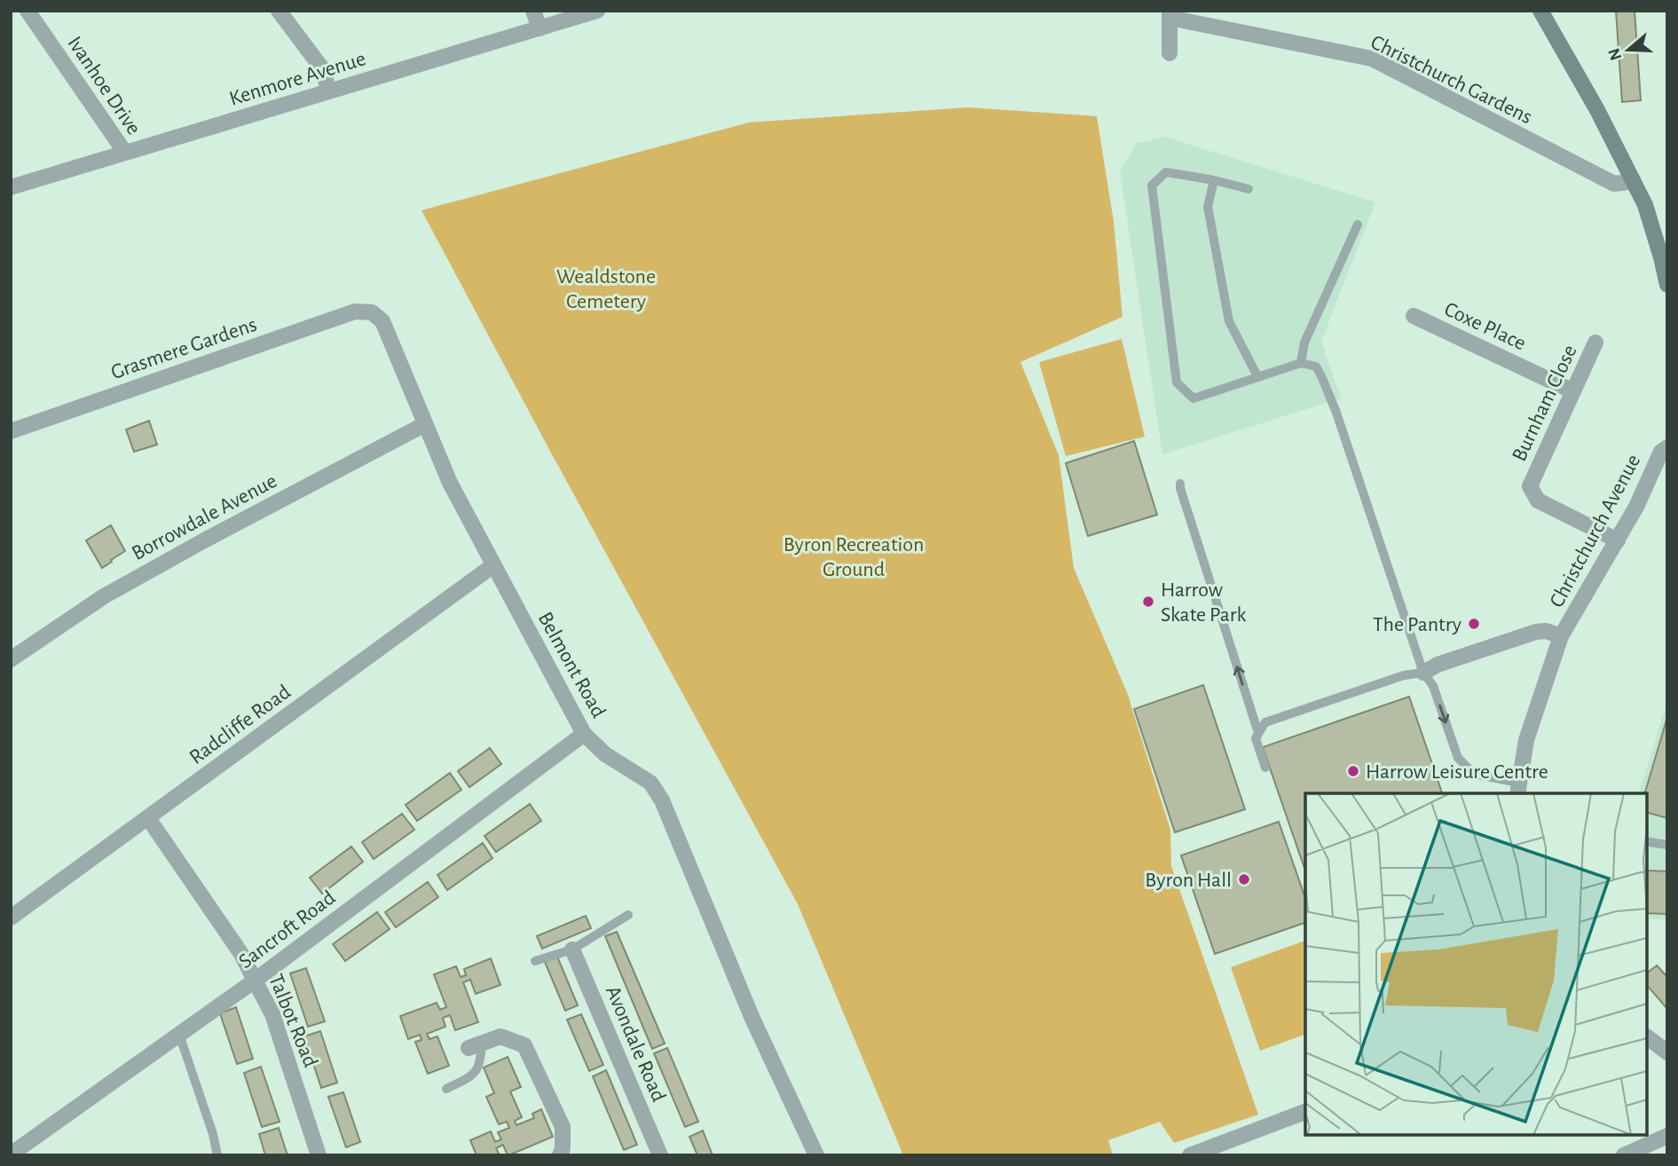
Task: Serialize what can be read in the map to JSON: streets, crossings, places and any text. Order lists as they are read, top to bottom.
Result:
{
  "streets": {
    "street": [
      "Kenmore Avenue",
      "Christchurch Gardens",
      "Ivanhoe Drive",
      "Coxe Place",
      "Grasmere Gardens",
      "Burnham Close",
      "Borrowdale Avenue",
      "Christchurch Avenue",
      "Belmont Road",
      "Radcliffe Road",
      "Sancroft Road",
      "Talbot Road",
      "Avondale Road"
    ]
  },
  "crossings": [
    ["Kenmore Avenue", "Ivanhoe Drive"],
    ["Coxe Place", "Burnham Close"],
    ["Grasmere Gardens", "Belmont Road"],
    ["Burnham Close", "Christchurch Avenue"],
    ["Borrowdale Avenue", "Belmont Road"],
    ["Belmont Road", "Radcliffe Road"],
    ["Belmont Road", "Sancroft Road"],
    ["Radcliffe Road", "Talbot Road"],
    ["Sancroft Road", "Talbot Road"]
  ],
  "parks": ["Wealdstone Cemetery", "Byron Recreation Ground"],
  "places": [
    "Harrow Skate Park",
    "The Pantry",
    "Harrow Leisure Centre",
    "Byron Hall"
  ],
  "north": "left"
}
